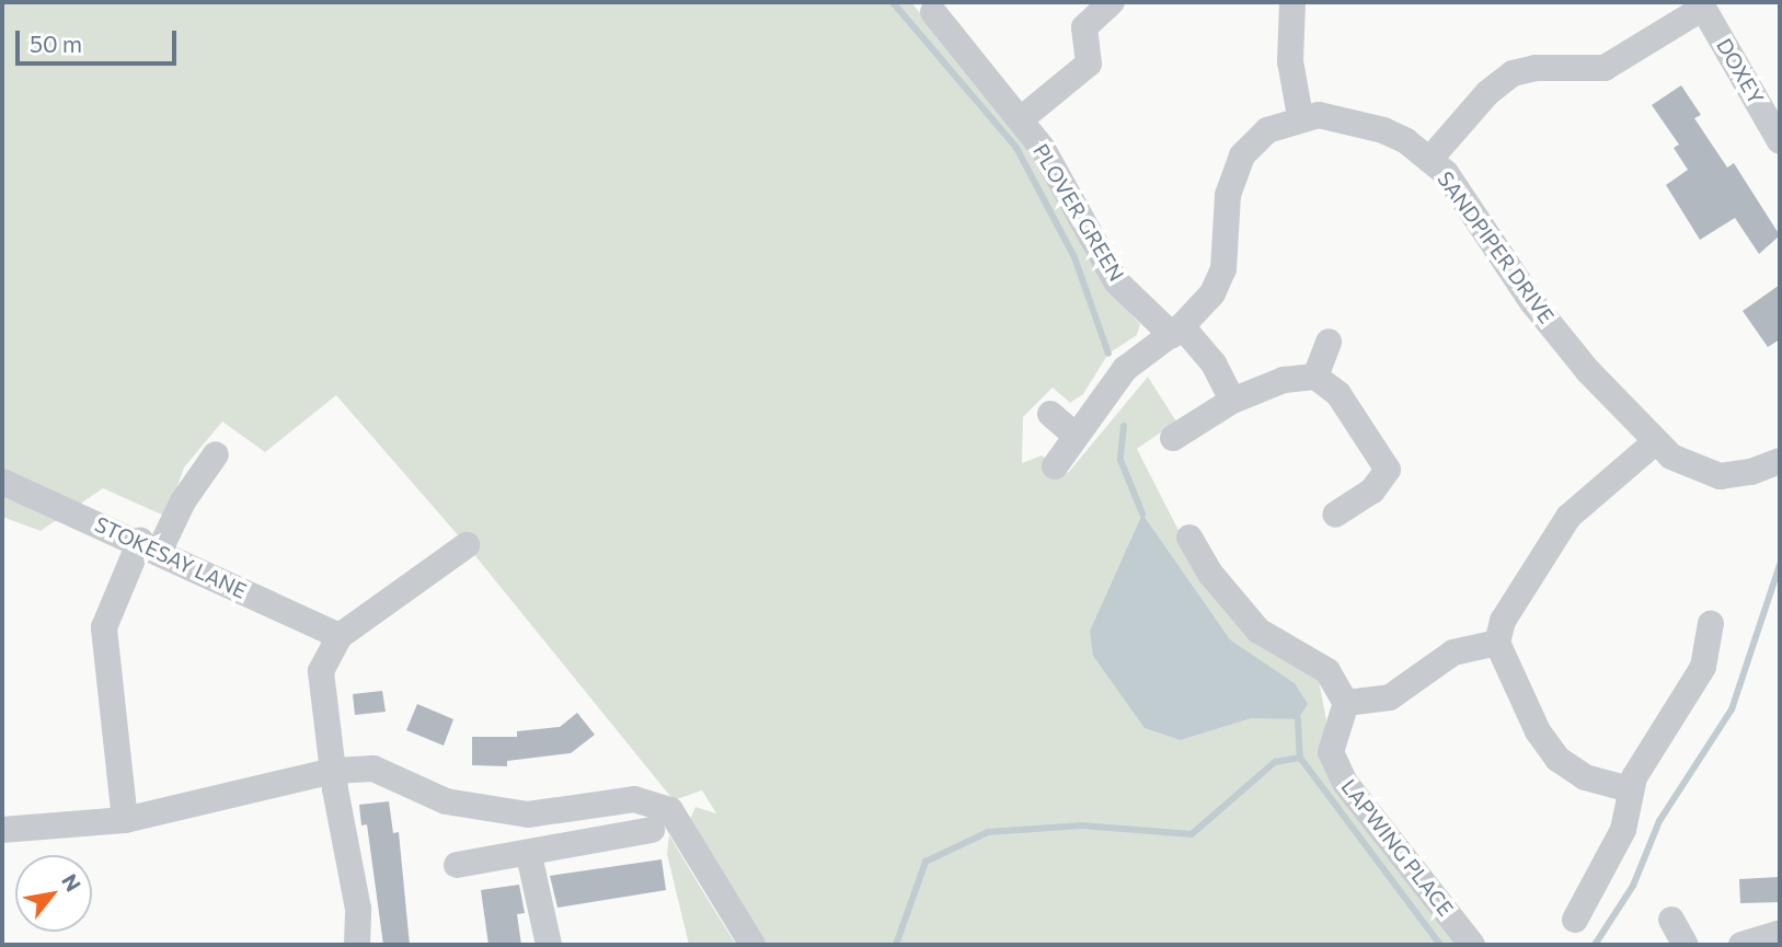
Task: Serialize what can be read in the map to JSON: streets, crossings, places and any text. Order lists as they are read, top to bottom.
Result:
{
  "streets": {
    "street": [
      "DOXEY",
      "PLOVER GREEN",
      "SANDPIPER DRIVE",
      "STOKESAY LANE",
      "LAPWING PLACE"
    ]
  },
  "crossings": [
    ["PLOVER GREEN", "SANDPIPER DRIVE"]
  ],
  "scale_bar": "50 m",
  "north": "top right"
}
